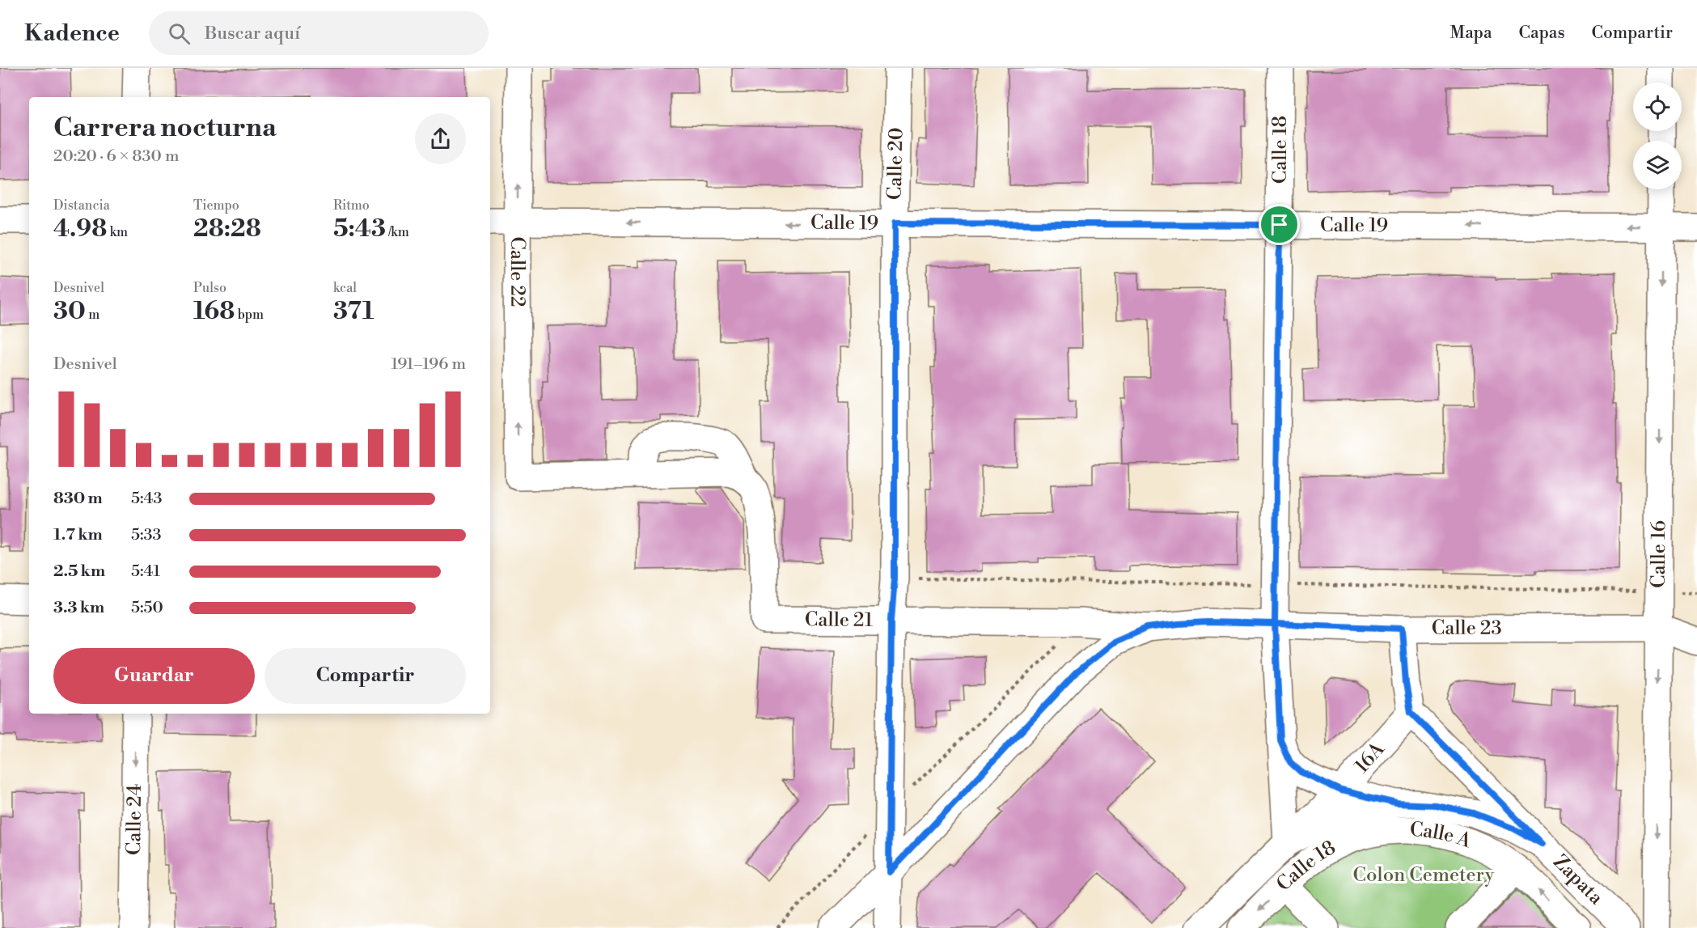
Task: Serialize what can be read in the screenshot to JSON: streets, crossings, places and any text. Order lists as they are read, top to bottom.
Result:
{
  "streets": {
    "street": [
      "Calle 18",
      "Calle 20",
      "Calle 19",
      "Calle 22",
      "Calle 16",
      "Calle 21",
      "Calle 23",
      "16A",
      "Calle 24",
      "Calle A",
      "Zapata"
    ]
  },
  "crossings": [
    ["Calle 18", "Calle 19"],
    ["Calle 18", "Calle 23"],
    ["Calle 18", "16A"],
    ["Calle 18", "Calle A"],
    ["Calle 18", "Zapata"],
    ["Calle 20", "Calle 19"],
    ["Calle 20", "Calle 21"],
    ["Calle 20", "Calle 23"],
    ["Calle 19", "Calle 22"],
    ["Calle 19", "Calle 16"],
    ["Calle 22", "Calle 21"],
    ["Calle 16", "Calle 23"],
    ["Calle 21", "Calle 23"],
    ["16A", "Zapata"]
  ],
  "one_way": [
    "Calle 19",
    "Calle 22",
    "Calle 16",
    "Calle 24",
    "Calle A"
  ],
  "parks": ["Colon Cemetery"],
  "page": {
    "header": "Kadence",
    "search": "Buscar aquí",
    "nav": ["Mapa", "Capas", "Compartir"],
    "heading": ["Carrera nocturna", "20:20 · 6 × 830 m"],
    "stats": [
      ["Distancia", "4.98 km"],
      ["Tiempo", "28:28"],
      ["Ritmo", "5:43 /km"],
      ["Desnivel", "30 m"],
      ["Pulso", "168 bpm"],
      ["kcal", "371"]
    ],
    "chart": ["Desnivel", "191–196 m"],
    "list": [
      {
        "name": "830 m",
        "note": "5:43"
      },
      {
        "name": "1.7 km",
        "note": "5:33"
      },
      {
        "name": "2.5 km",
        "note": "5:41"
      },
      {
        "name": "3.3 km",
        "note": "5:50"
      }
    ],
    "buttons": ["Guardar", "Compartir"]
  }
}
